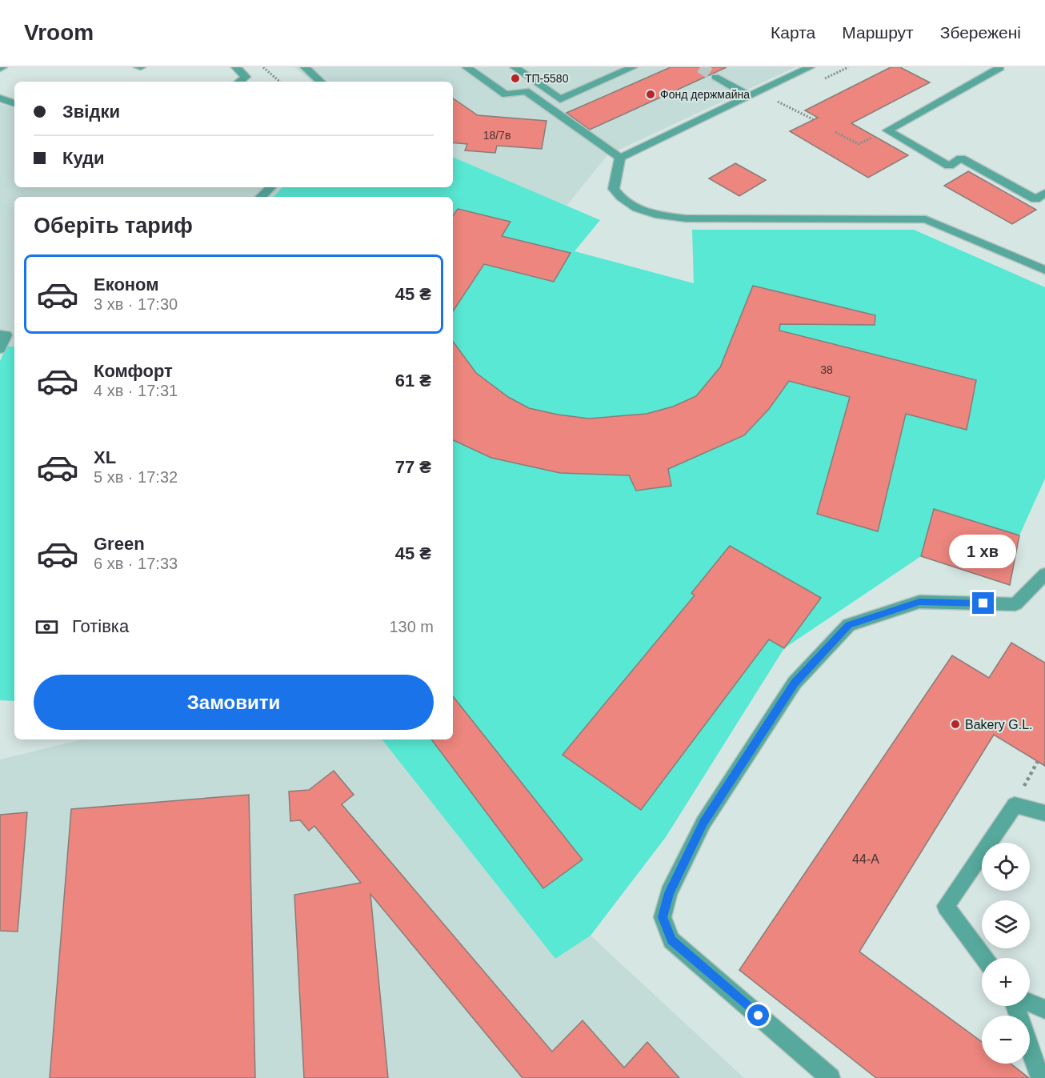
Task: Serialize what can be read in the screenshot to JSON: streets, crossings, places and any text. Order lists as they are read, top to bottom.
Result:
{
  "places": ["ТП-5580", "Фонд держмайна", "Bakery G.L."],
  "house_numbers": ["18/7в", "38", "44-А"],
  "page": {
    "header": "Vroom",
    "nav": ["Карта", "Маршрут", "Збережені"],
    "banner": ["Звідки", "Куди"],
    "heading": "Оберіть тариф",
    "list": [
      {
        "name": "Економ",
        "note": "3 хв · 17:30",
        "value": "45 ₴"
      },
      {
        "name": "Комфорт",
        "note": "4 хв · 17:31",
        "value": "61 ₴"
      },
      {
        "name": "XL",
        "note": "5 хв · 17:32",
        "value": "77 ₴"
      },
      {
        "name": "Green",
        "note": "6 хв · 17:33",
        "value": "45 ₴"
      }
    ],
    "bubble": "1 хв",
    "pay": ["Готівка", "130 m"],
    "buttons": "Замовити",
    "map_buttons": ["+", "−"]
  }
}
